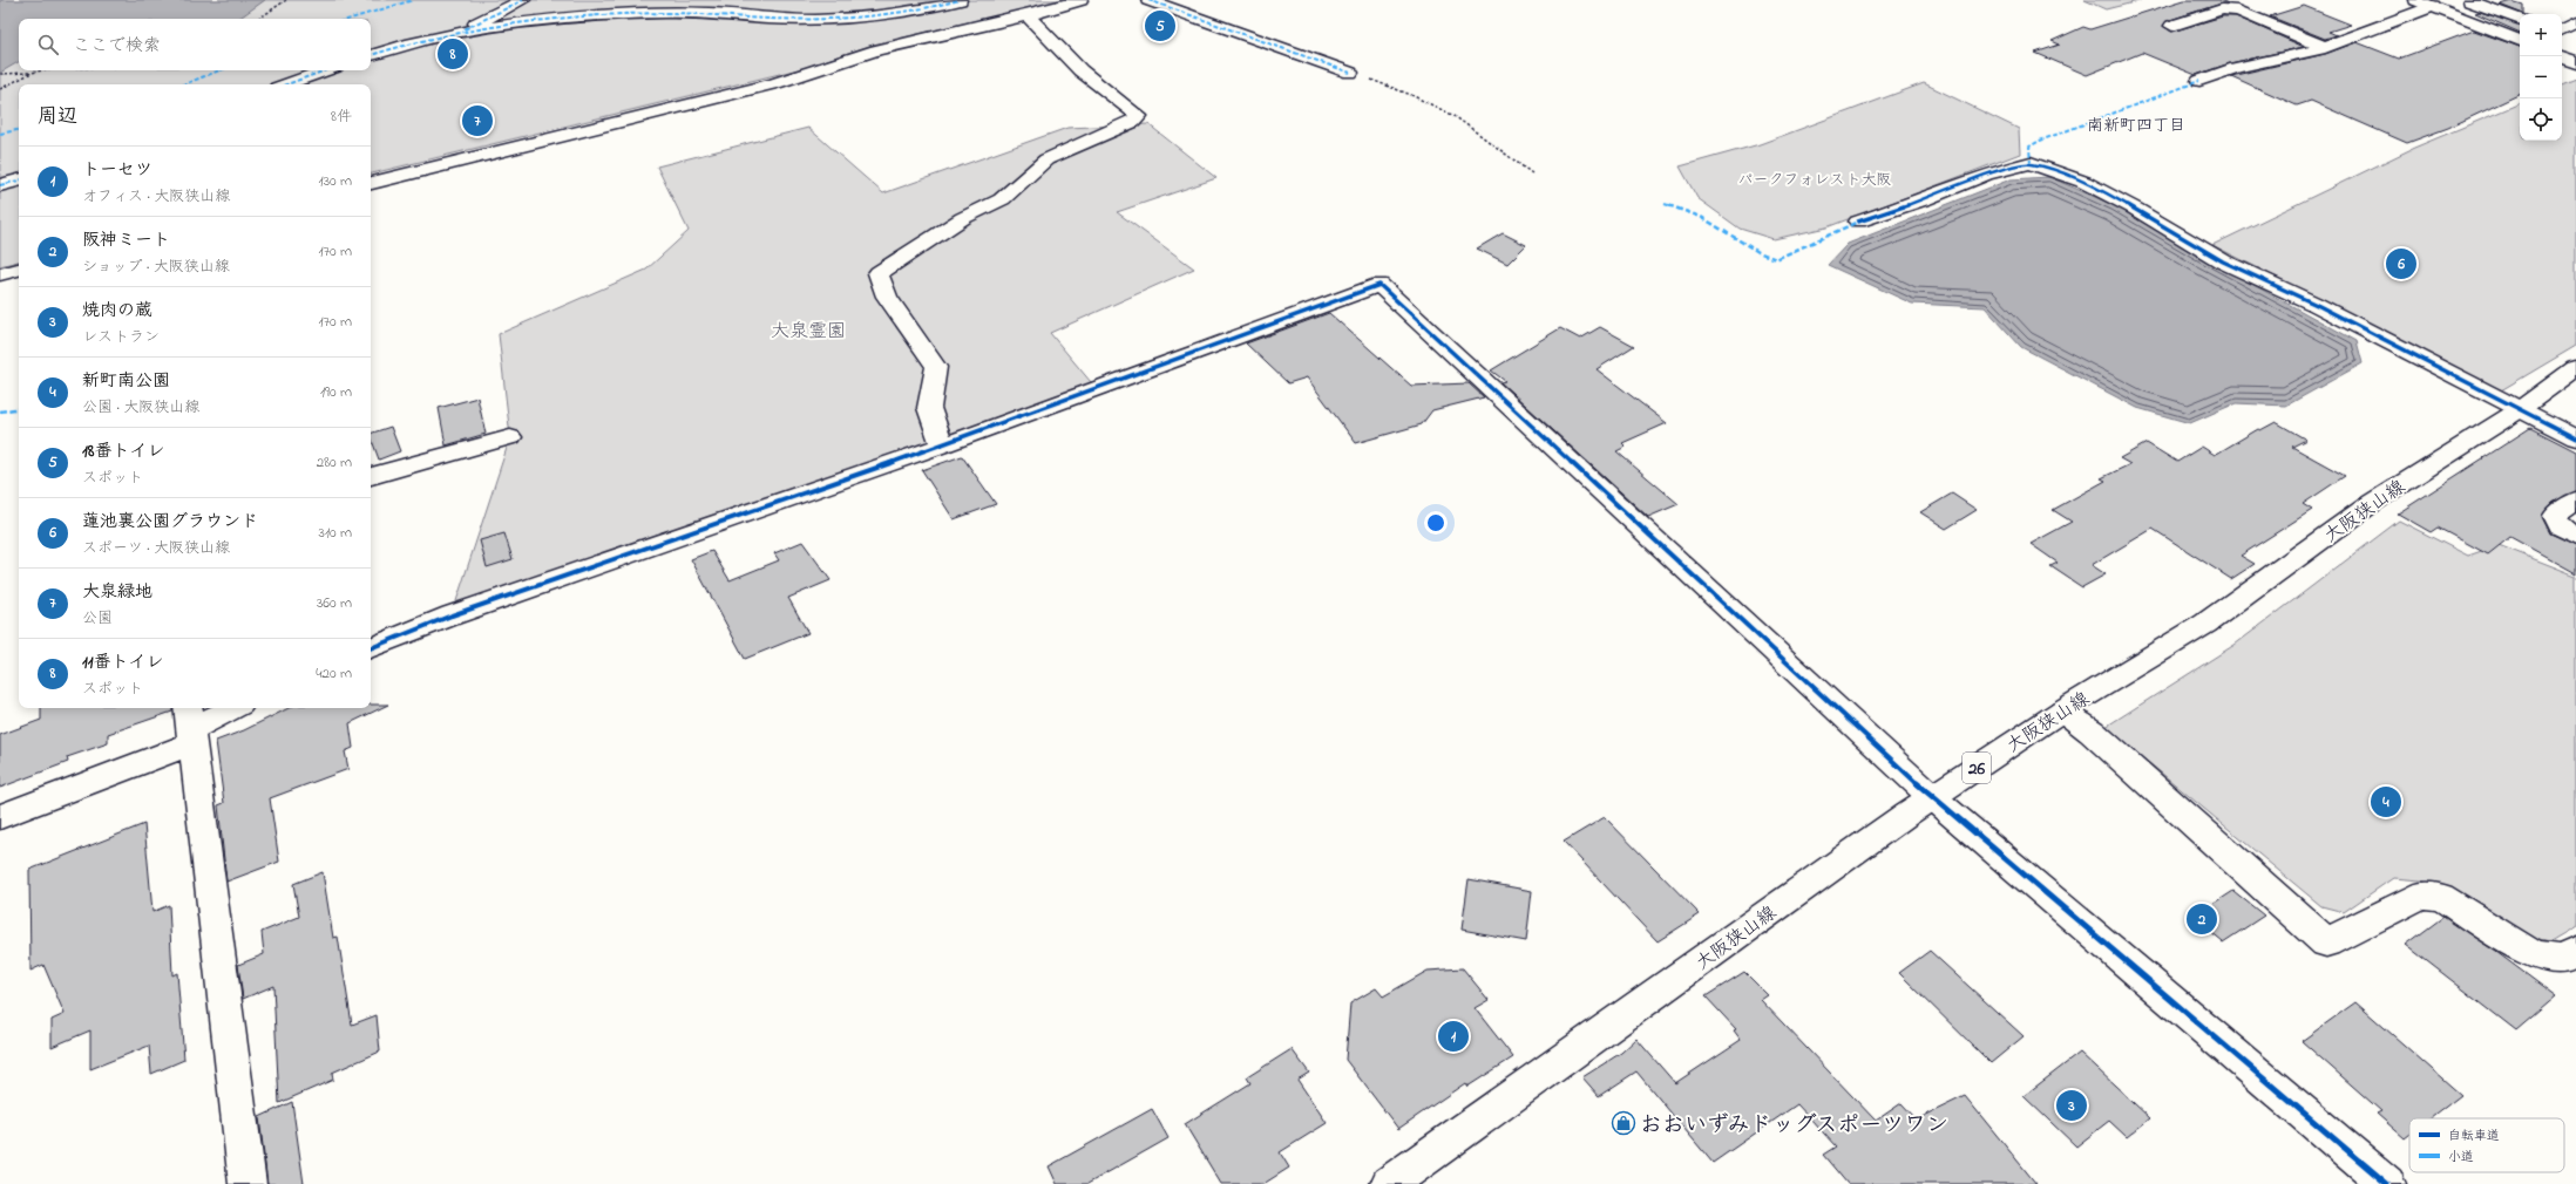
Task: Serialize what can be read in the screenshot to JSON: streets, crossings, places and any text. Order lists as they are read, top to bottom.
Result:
{
  "streets": {
    "street": ["大阪狭山線", "26"]
  },
  "districts": ["南新町四丁目"],
  "parks": ["パークフォレスト大阪", "大泉霊園"],
  "places": {
    "shop": ["おおいずみドッグスポーツワン"]
  },
  "legend": ["自転車道", "小道"],
  "page": {
    "pins": [
      "5",
      "8",
      "7",
      "6",
      "4",
      "2",
      "1",
      "3"
    ],
    "map_buttons": ["+", "−"],
    "search": "ここで検索",
    "heading": ["周辺", "8件"],
    "list": [
      {
        "mark": "1",
        "name": "トーセツ",
        "note": "オフィス · 大阪狭山線",
        "value": "130 m"
      },
      {
        "mark": "2",
        "name": "阪神ミート",
        "note": "ショップ · 大阪狭山線",
        "value": "170 m"
      },
      {
        "mark": "3",
        "name": "焼肉の蔵",
        "note": "レストラン",
        "value": "170 m"
      },
      {
        "mark": "4",
        "name": "新町南公園",
        "note": "公園 · 大阪狭山線",
        "value": "190 m"
      },
      {
        "mark": "5",
        "name": "18番トイレ",
        "note": "スポット",
        "value": "280 m"
      },
      {
        "mark": "6",
        "name": "蓮池裏公園グラウンド",
        "note": "スポーツ · 大阪狭山線",
        "value": "310 m"
      },
      {
        "mark": "7",
        "name": "大泉緑地",
        "note": "公園",
        "value": "360 m"
      },
      {
        "mark": "8",
        "name": "11番トイレ",
        "note": "スポット",
        "value": "420 m"
      }
    ]
  }
}
